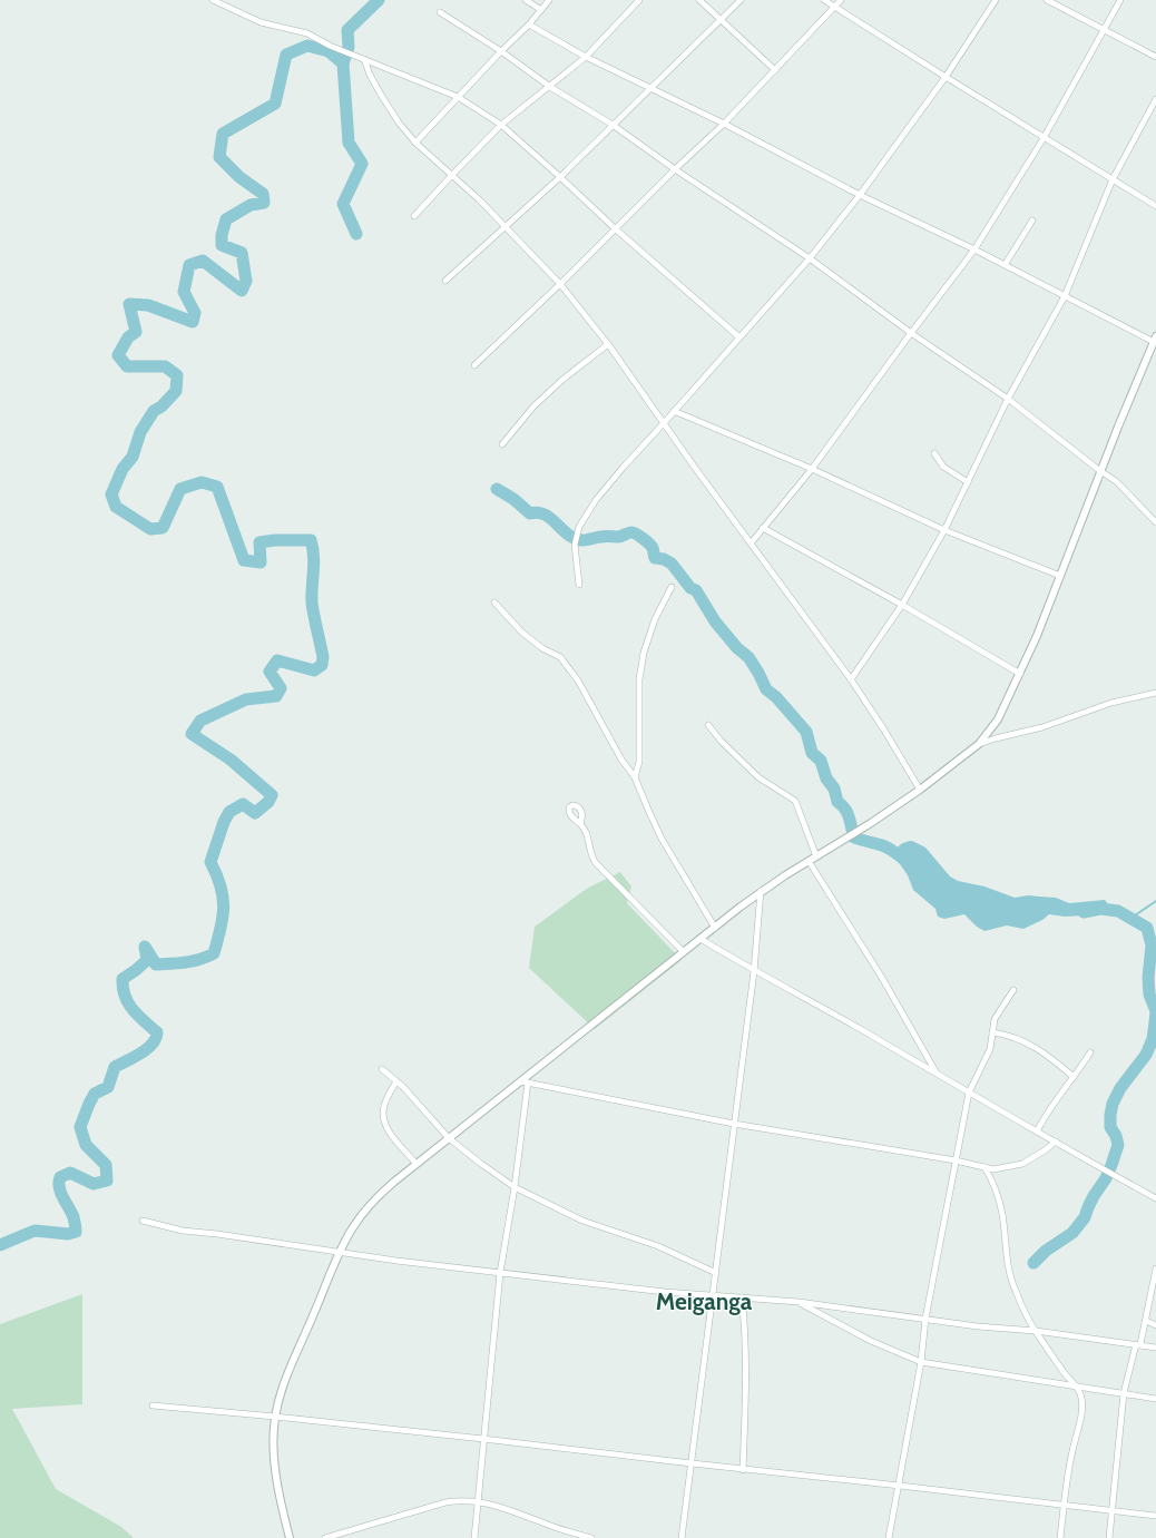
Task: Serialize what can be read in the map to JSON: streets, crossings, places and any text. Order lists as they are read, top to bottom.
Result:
{
  "districts": ["Meiganga"]
}
